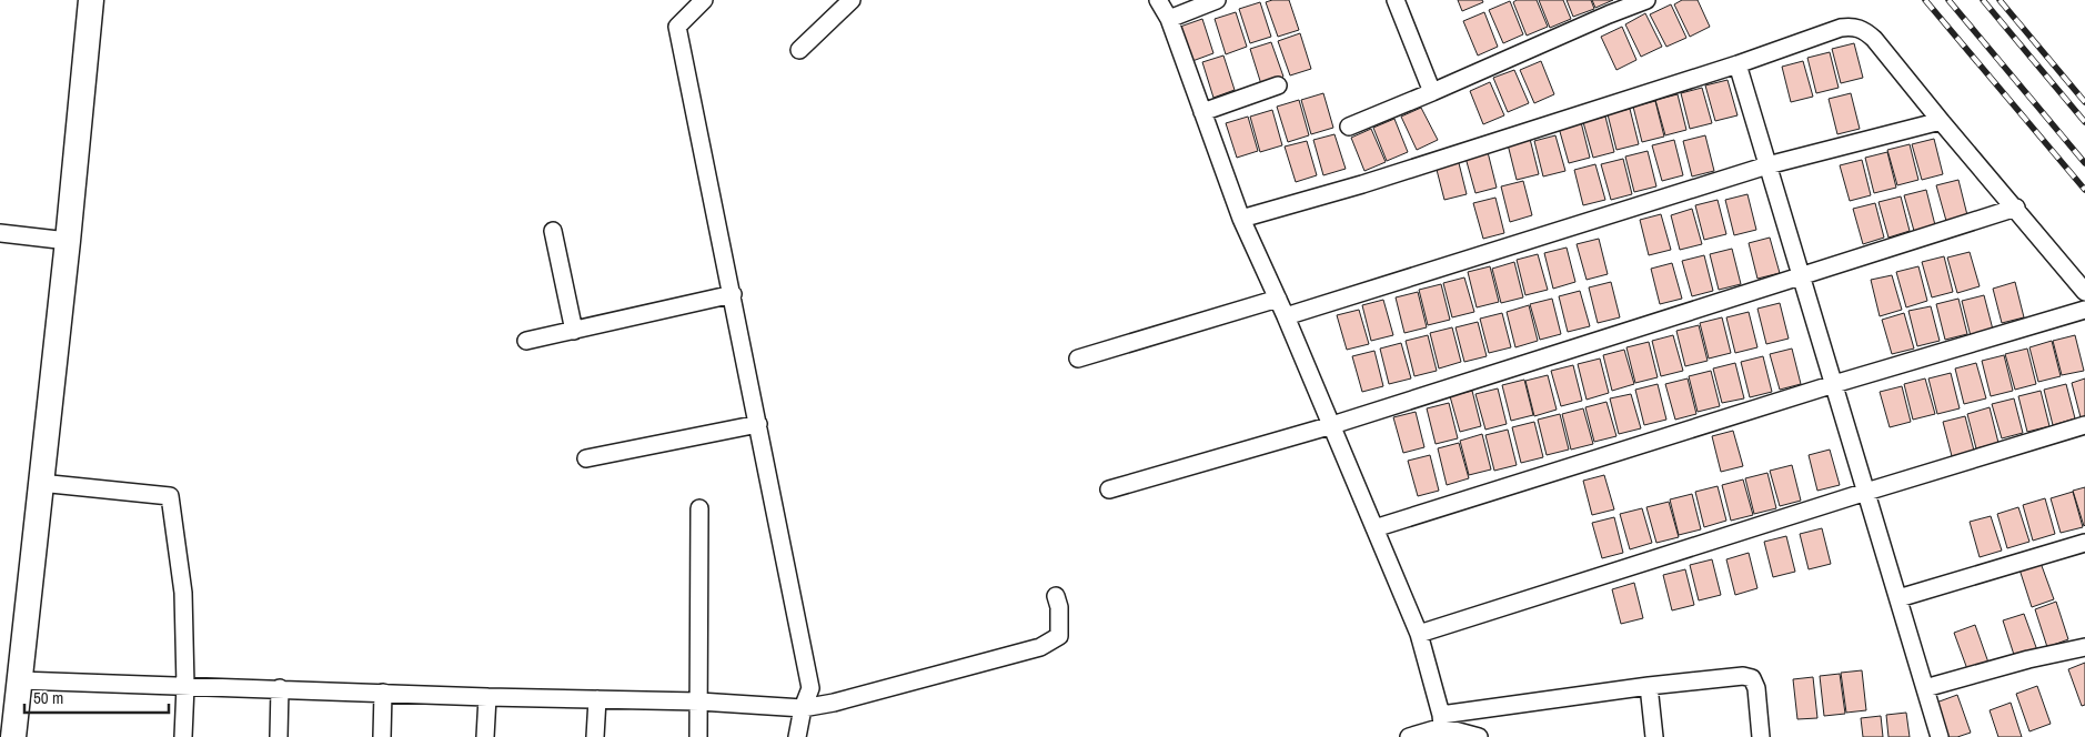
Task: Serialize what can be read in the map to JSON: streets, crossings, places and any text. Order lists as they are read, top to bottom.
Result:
{
  "scale_bar": "50 m"
}
